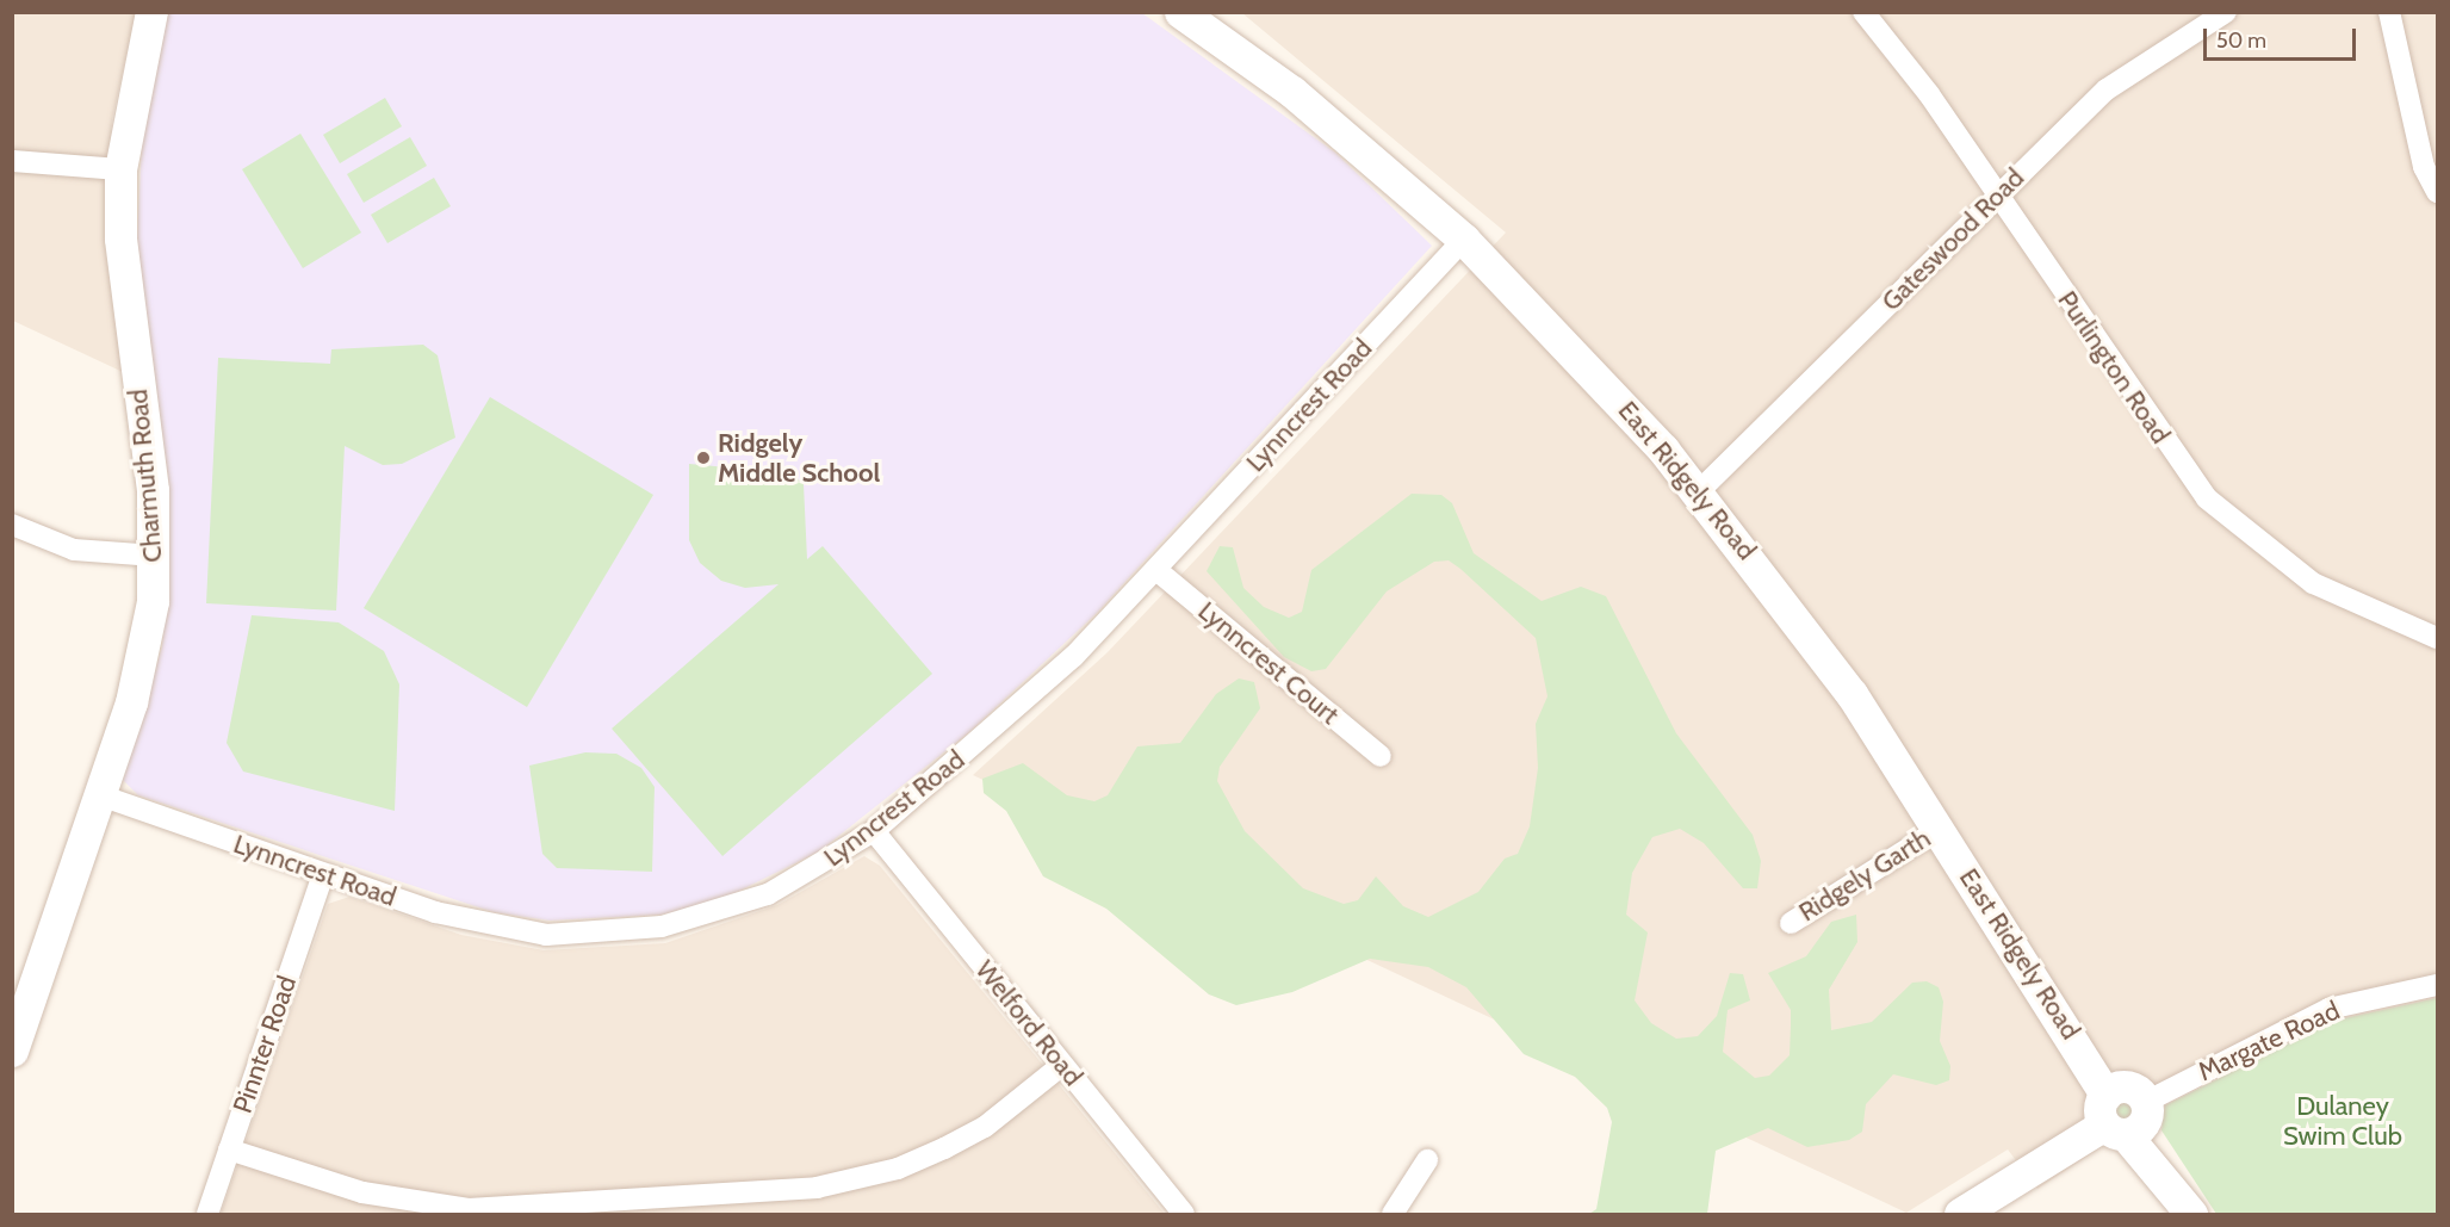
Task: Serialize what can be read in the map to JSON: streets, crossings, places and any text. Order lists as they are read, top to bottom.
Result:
{
  "streets": {
    "street": [
      "Gateswood Road",
      "Purlington Road",
      "Lynncrest Road",
      "Charmuth Road",
      "East Ridgely Road",
      "Lynncrest Court",
      "Ridgely Garth",
      "Welford Road",
      "Margate Road",
      "Pinnter Road"
    ]
  },
  "crossings": [
    ["Gateswood Road", "Purlington Road"],
    ["Gateswood Road", "East Ridgely Road"],
    ["Lynncrest Road", "Charmuth Road"],
    ["Lynncrest Road", "East Ridgely Road"],
    ["Lynncrest Road", "Lynncrest Court"],
    ["Lynncrest Road", "Welford Road"],
    ["Lynncrest Road", "Pinnter Road"],
    ["East Ridgely Road", "Ridgely Garth"],
    ["East Ridgely Road", "Margate Road"]
  ],
  "parks": ["Dulaney Swim Club"],
  "places": ["Ridgely Middle School"],
  "scale_bar": "50 m"
}
